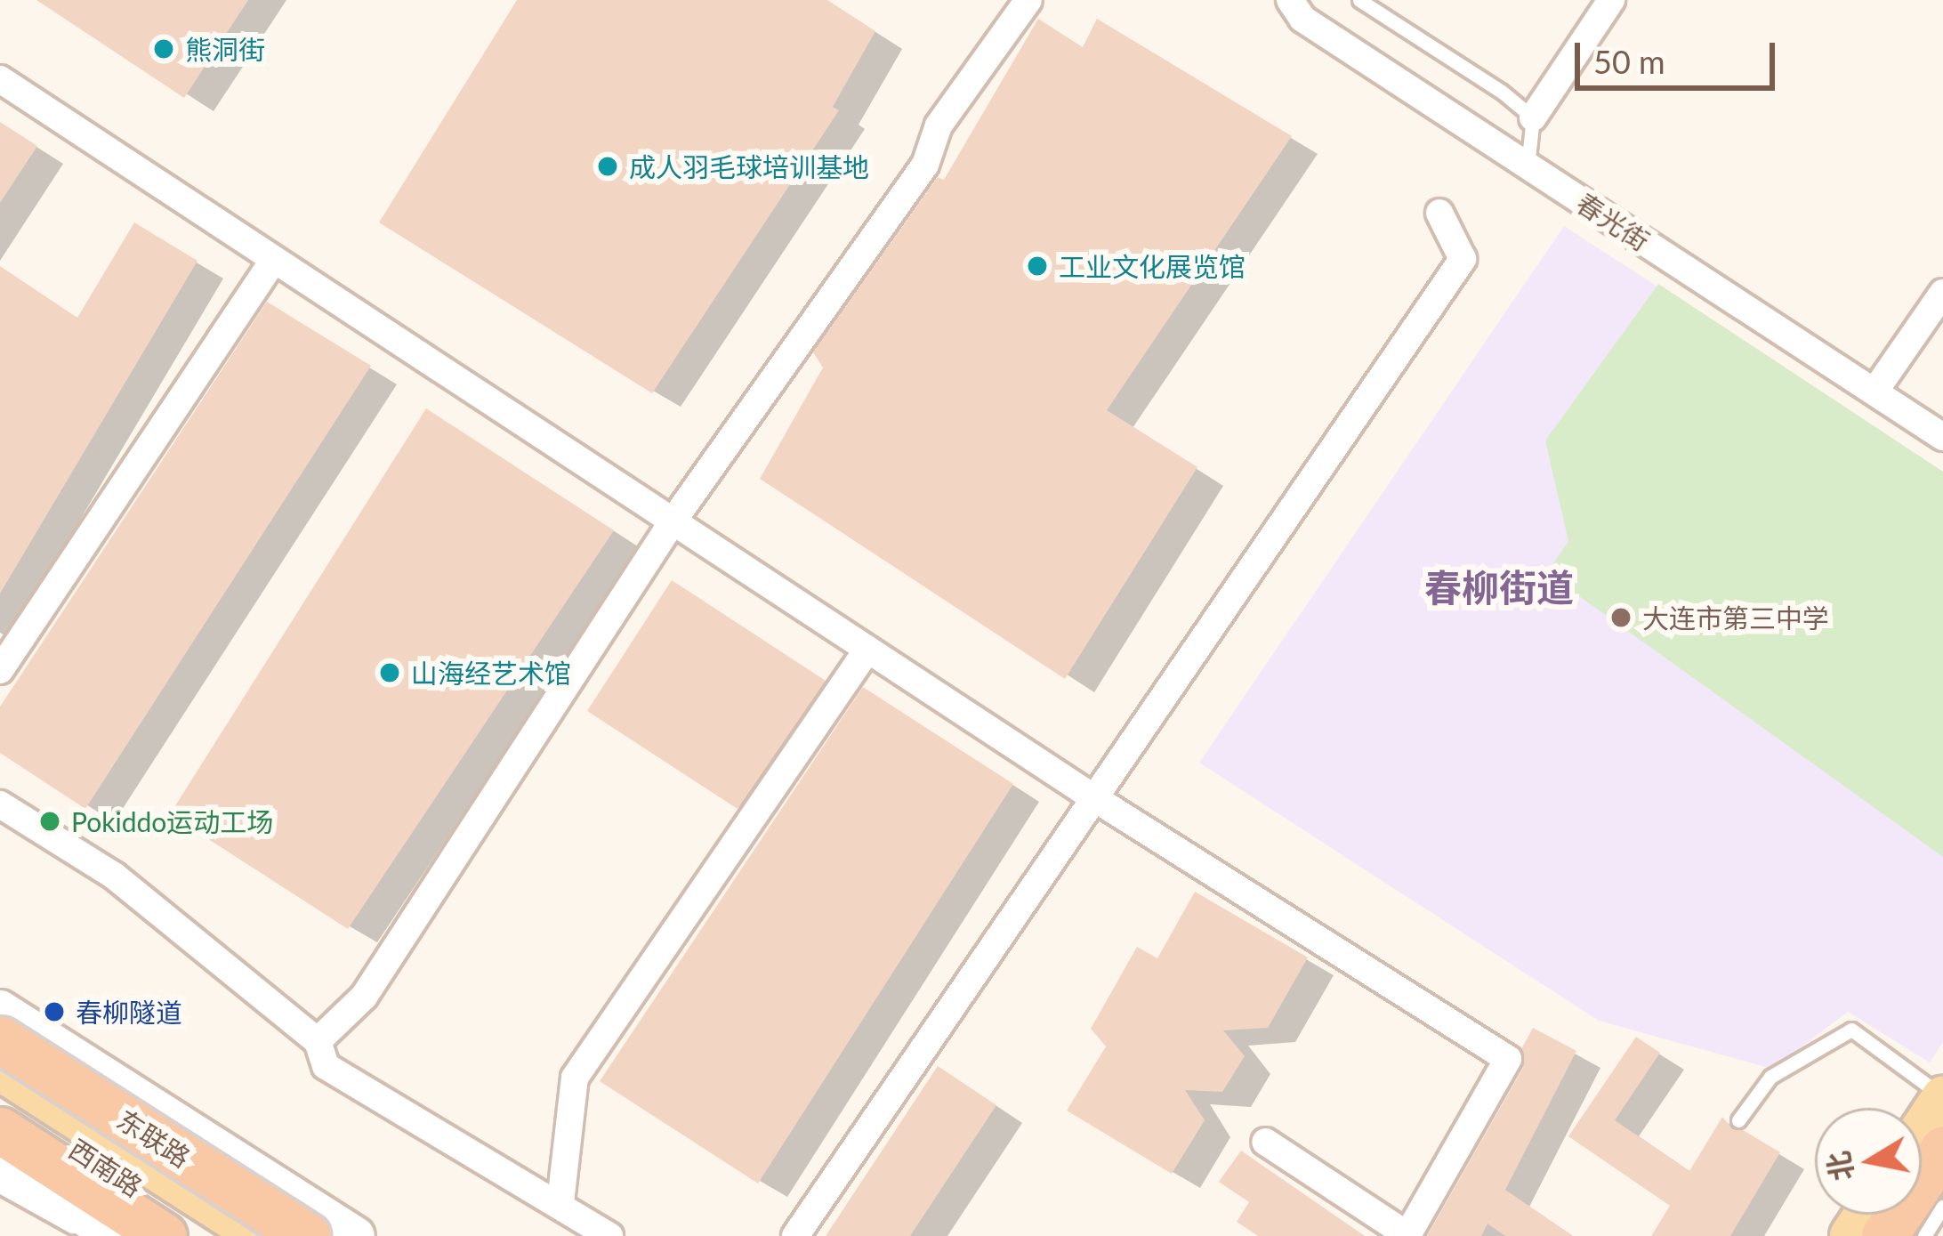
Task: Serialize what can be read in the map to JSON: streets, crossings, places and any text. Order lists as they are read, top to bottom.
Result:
{
  "streets": {
    "highway": ["东联路"],
    "main road": ["西南路"],
    "street": ["春光街"]
  },
  "districts": ["春柳街道"],
  "places": [
    "熊洞街",
    "成人羽毛球培训基地",
    "工业文化展览馆",
    "大连市第三中学",
    "山海经艺术馆",
    "Pokiddo运动工场",
    "春柳隧道"
  ],
  "scale_bar": "50 m",
  "north": "left"
}
